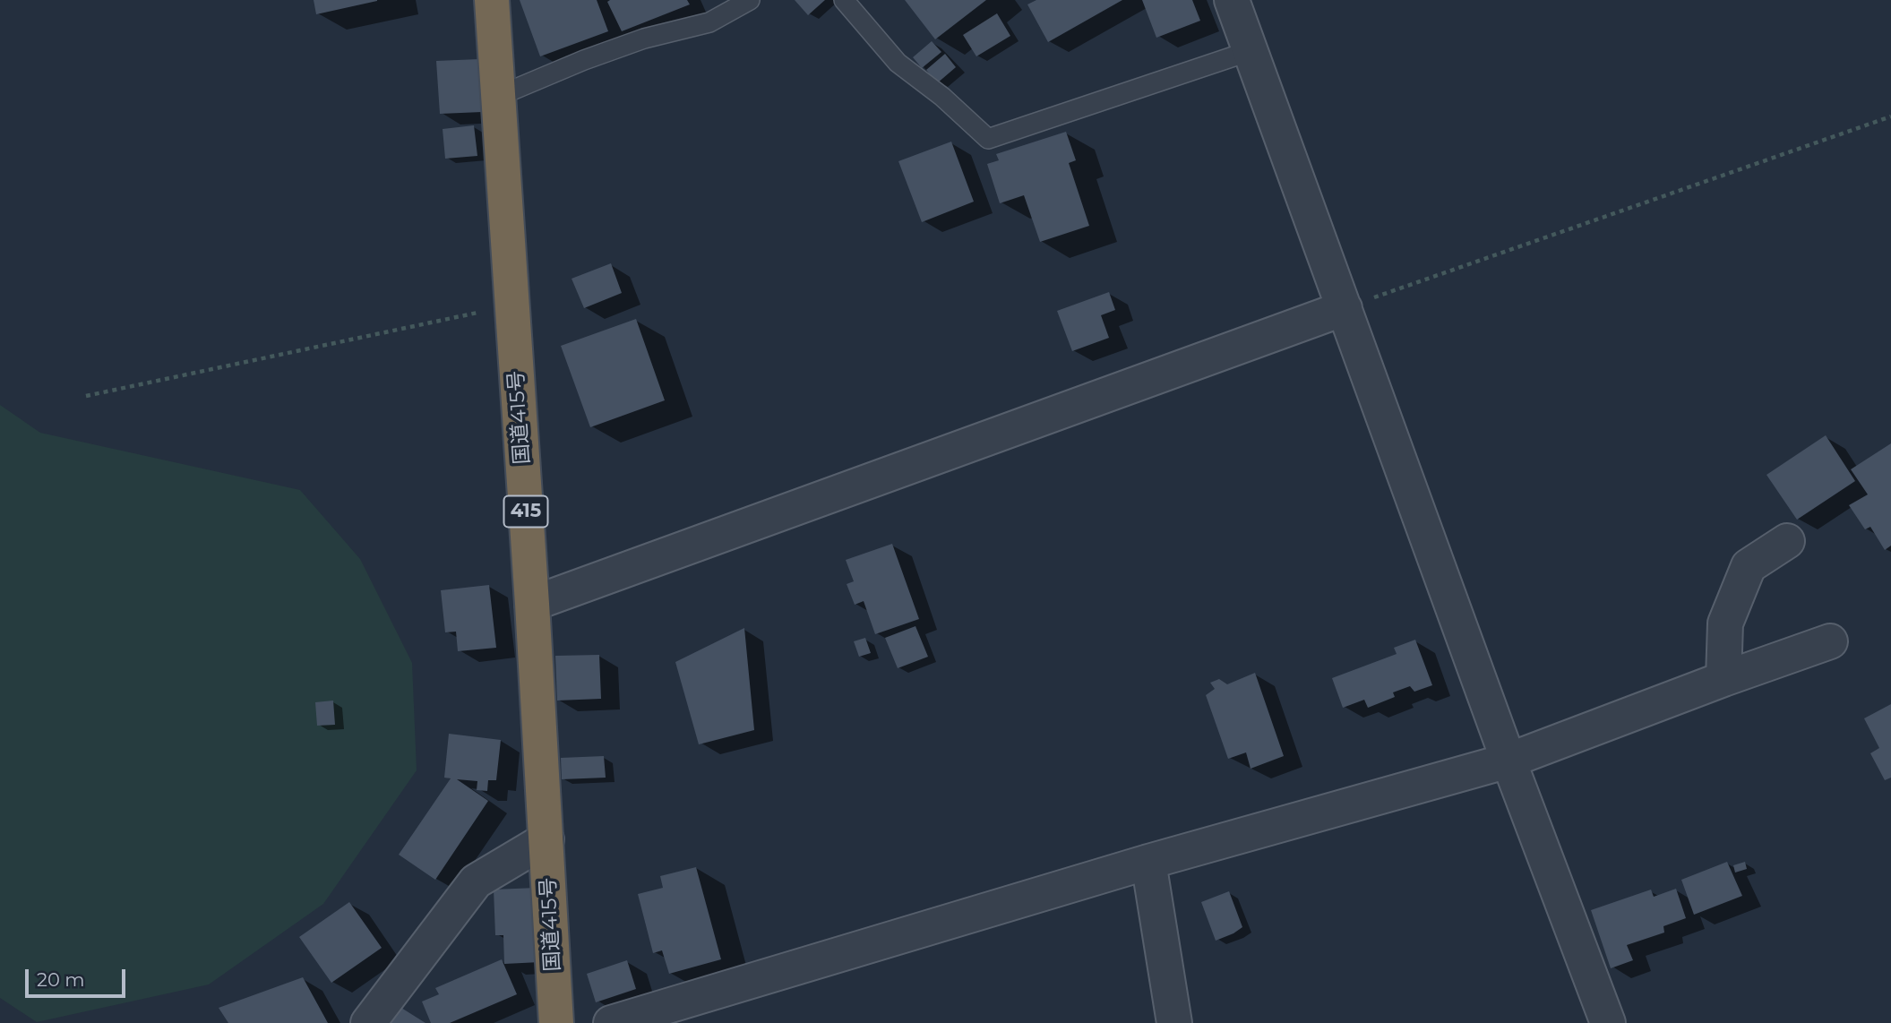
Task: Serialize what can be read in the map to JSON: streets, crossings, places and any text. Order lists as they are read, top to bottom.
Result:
{
  "streets": {
    "highway": ["国道415号", "415"]
  },
  "scale_bar": "20 m"
}
